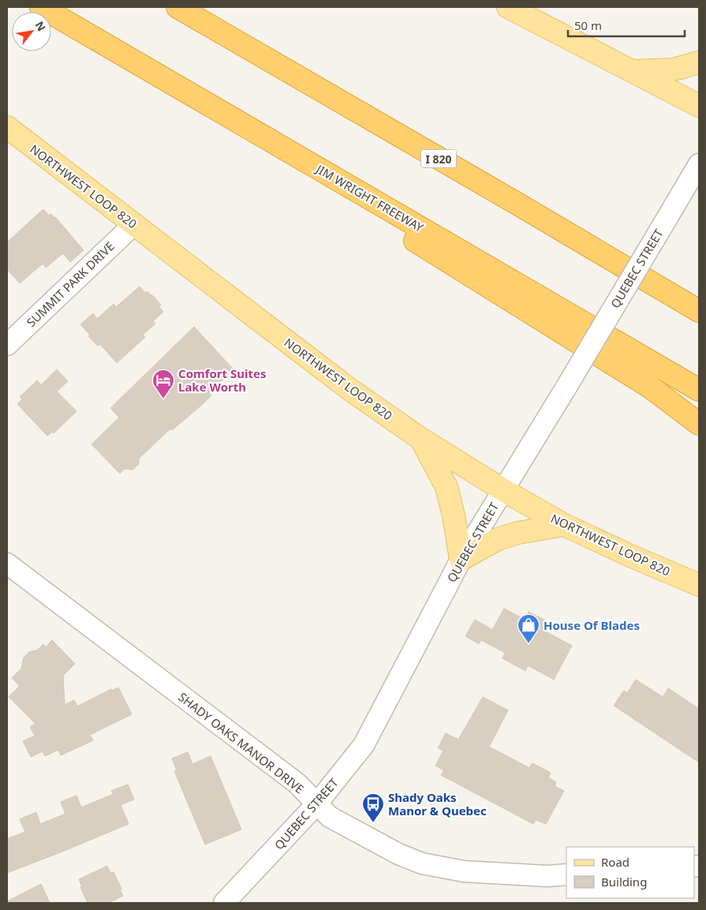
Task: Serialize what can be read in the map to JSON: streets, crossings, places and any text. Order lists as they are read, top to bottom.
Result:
{
  "streets": {
    "highway": ["I 820", "JIM WRIGHT FREEWAY"],
    "main road": ["NORTHWEST LOOP 820"],
    "street": ["QUEBEC STREET", "SUMMIT PARK DRIVE", "SHADY OAKS MANOR DRIVE"]
  },
  "crossings": [
    ["NORTHWEST LOOP 820", "QUEBEC STREET"],
    ["NORTHWEST LOOP 820", "SUMMIT PARK DRIVE"],
    ["QUEBEC STREET", "SHADY OAKS MANOR DRIVE"]
  ],
  "places": {
    "hotel": ["Comfort Suites Lake Worth"],
    "shop": ["House Of Blades"],
    "bus stop": ["Shady Oaks Manor & Quebec"]
  },
  "legend": ["Road", "Building"],
  "scale_bar": "50 m",
  "north": "top right"
}
